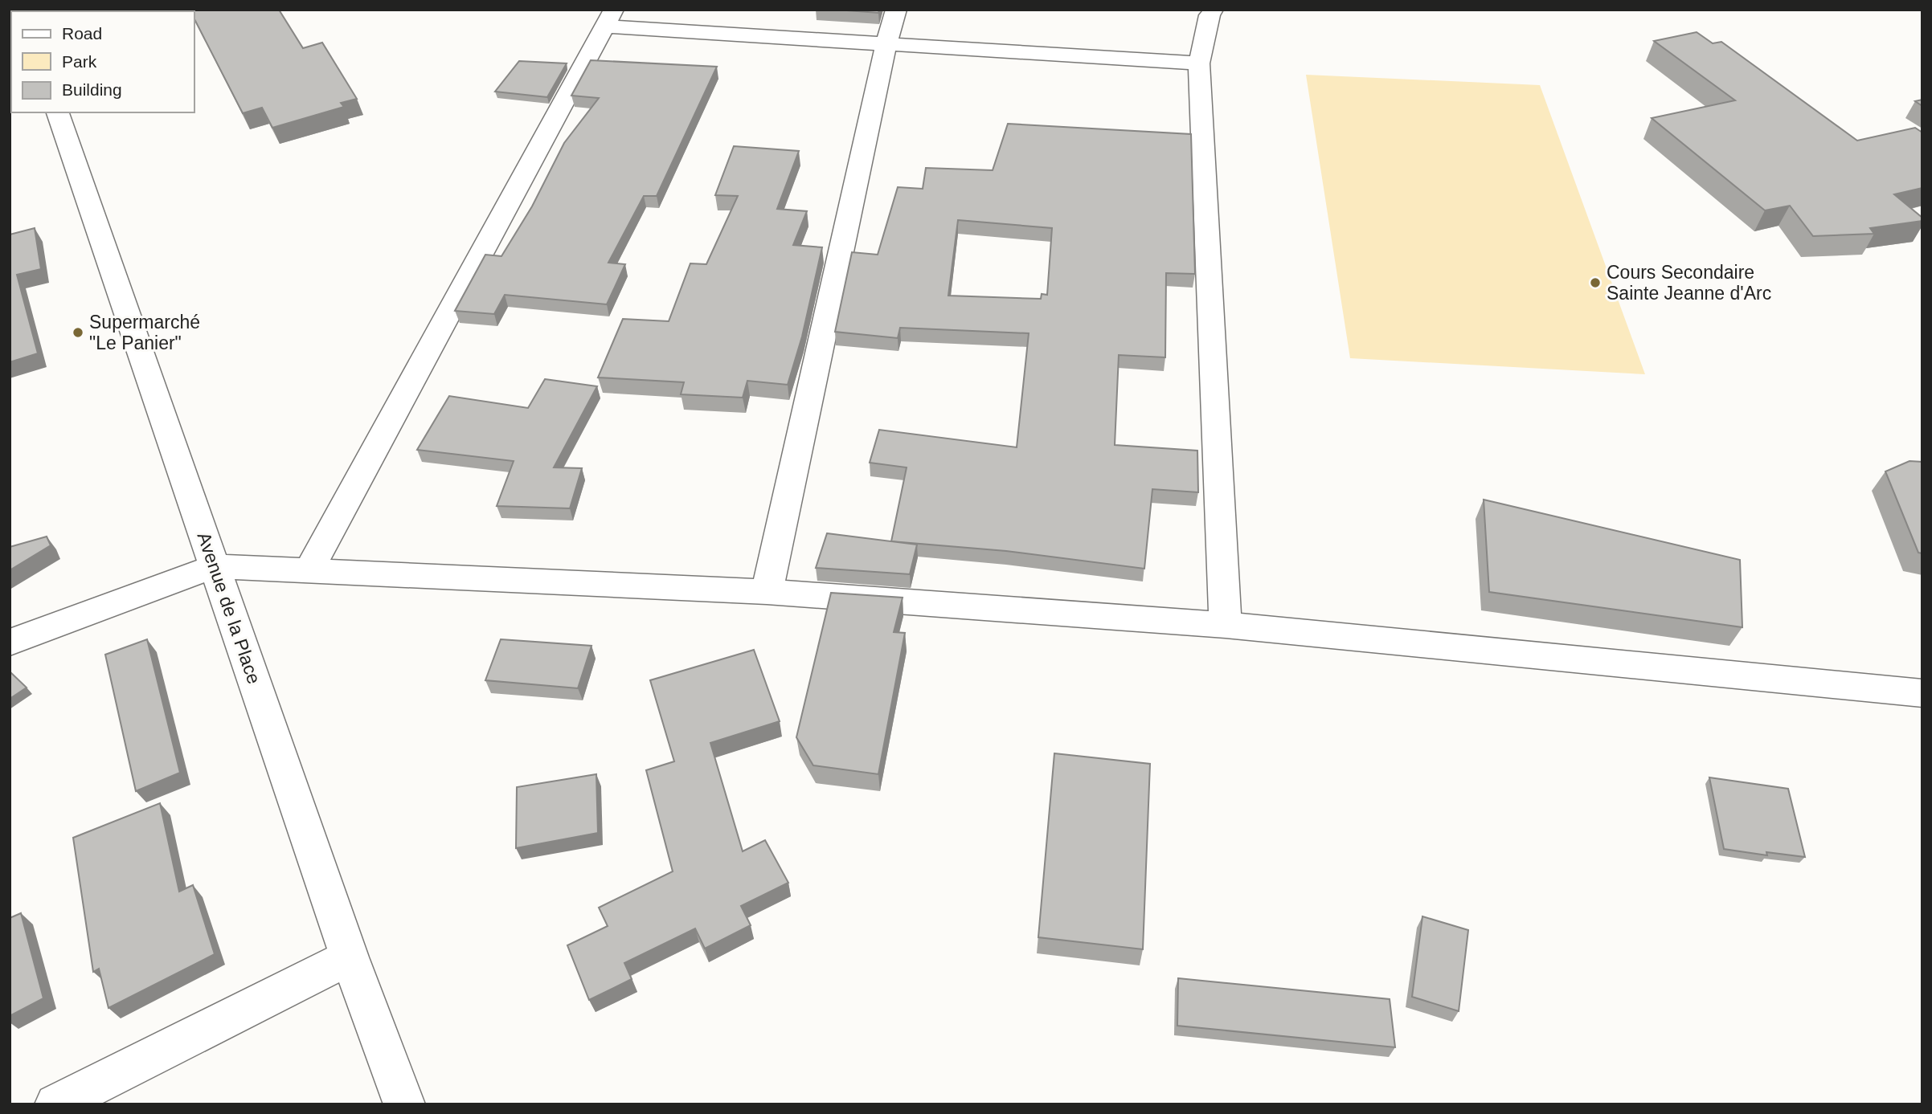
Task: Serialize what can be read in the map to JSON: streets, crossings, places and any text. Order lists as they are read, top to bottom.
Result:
{
  "streets": {
    "street": ["Avenue de la Place"]
  },
  "places": ["Cours Secondaire Sainte Jeanne d'Arc", "Supermarché \"Le Panier\""],
  "legend": ["Road", "Park", "Building"]
}
